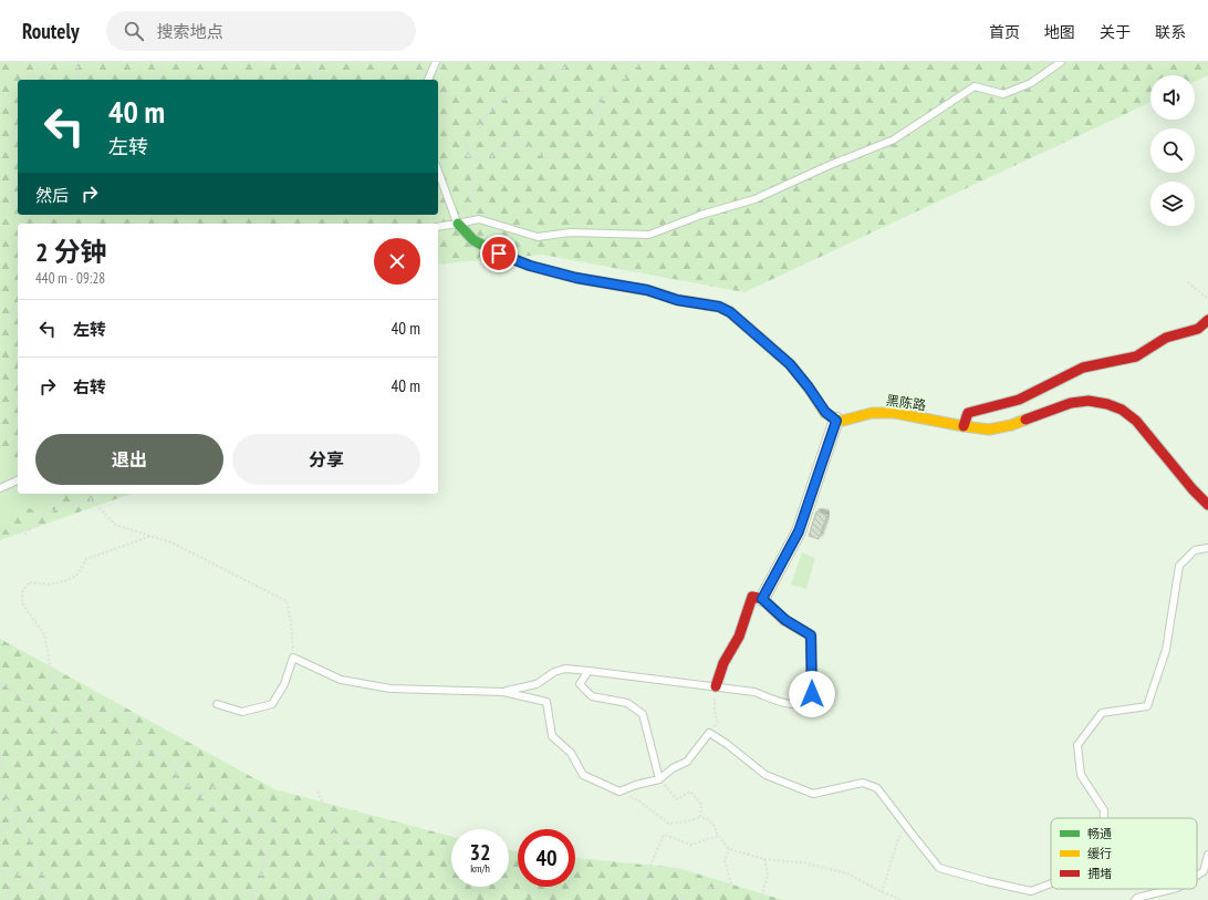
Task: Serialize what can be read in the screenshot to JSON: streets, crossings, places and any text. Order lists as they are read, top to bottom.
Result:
{
  "streets": {
    "street": ["黑陈路"]
  },
  "legend": ["畅通", "缓行", "拥堵"],
  "page": {
    "header": "Routely",
    "search": "搜索地点",
    "nav": [
      "首页",
      "地图",
      "关于",
      "联系"
    ],
    "turn": ["40 m", "左转"],
    "then": "然后",
    "heading": ["2 分钟", "440 m · 09:28"],
    "list": [
      {
        "name": "左转",
        "value": "40 m"
      },
      {
        "name": "右转",
        "value": "40 m"
      }
    ],
    "buttons": ["退出", "分享"],
    "speed": "32 km/h",
    "limit": "40"
  }
}
